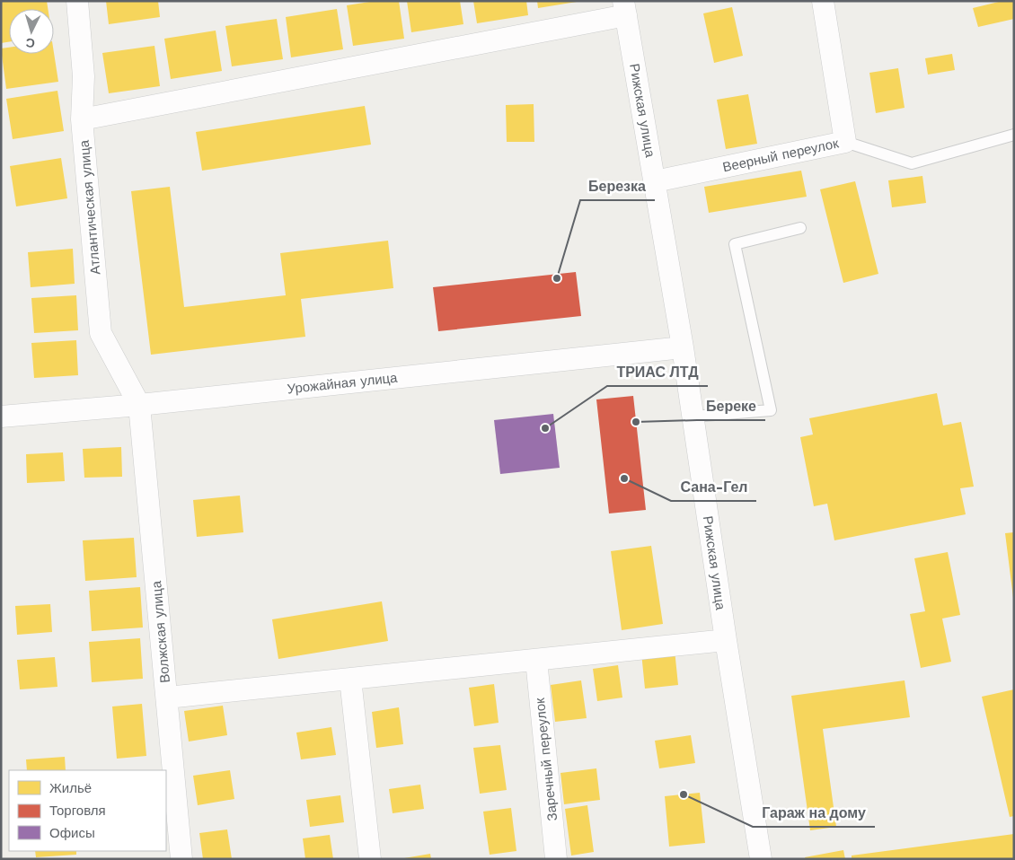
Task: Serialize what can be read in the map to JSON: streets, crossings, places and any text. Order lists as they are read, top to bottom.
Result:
{
  "streets": {
    "street": [
      "Рижская улица",
      "Веерный переулок",
      "Атлантическая улица",
      "Урожайная улица",
      "Волжская улица",
      "Заречный переулок"
    ]
  },
  "crossings": [
    ["Рижская улица", "Веерный переулок"],
    ["Рижская улица", "Урожайная улица"],
    ["Атлантическая улица", "Урожайная улица"],
    ["Атлантическая улица", "Волжская улица"],
    ["Урожайная улица", "Волжская улица"]
  ],
  "places": [
    "Березка",
    "Береке",
    "ТРИАС ЛТД",
    "Сана-Гел",
    "Гараж на дому"
  ],
  "legend": ["Жильё", "Торговля", "Офисы"],
  "north": "bottom"
}
